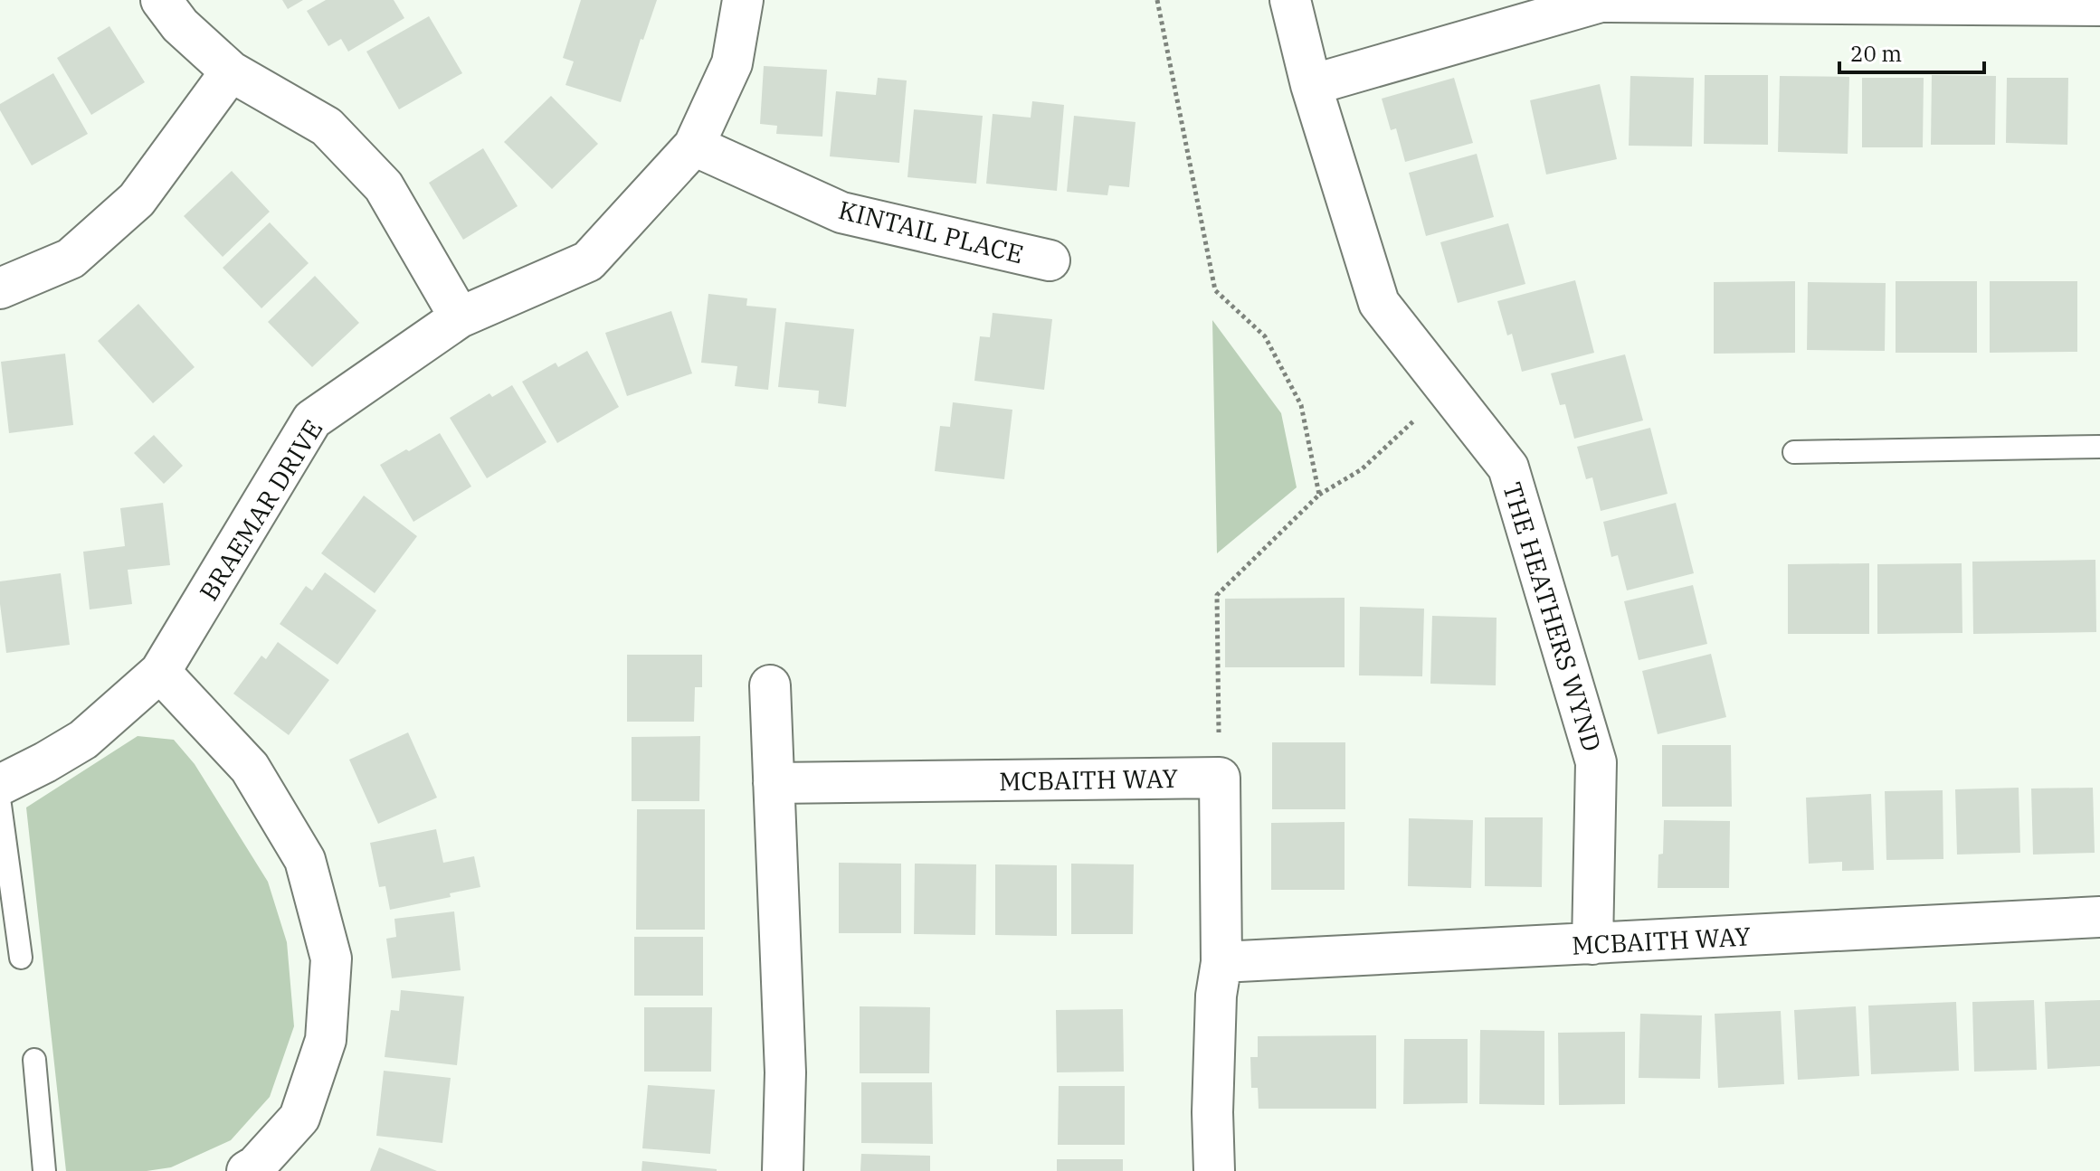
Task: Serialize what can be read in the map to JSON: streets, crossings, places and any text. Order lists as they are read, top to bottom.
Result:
{
  "streets": {
    "street": [
      "KINTAIL PLACE",
      "BRAEMAR DRIVE",
      "THE HEATHERS WYND",
      "MCBAITH WAY"
    ]
  },
  "crossings": [
    ["KINTAIL PLACE", "BRAEMAR DRIVE"],
    ["THE HEATHERS WYND", "MCBAITH WAY"]
  ],
  "scale_bar": "20 m"
}
